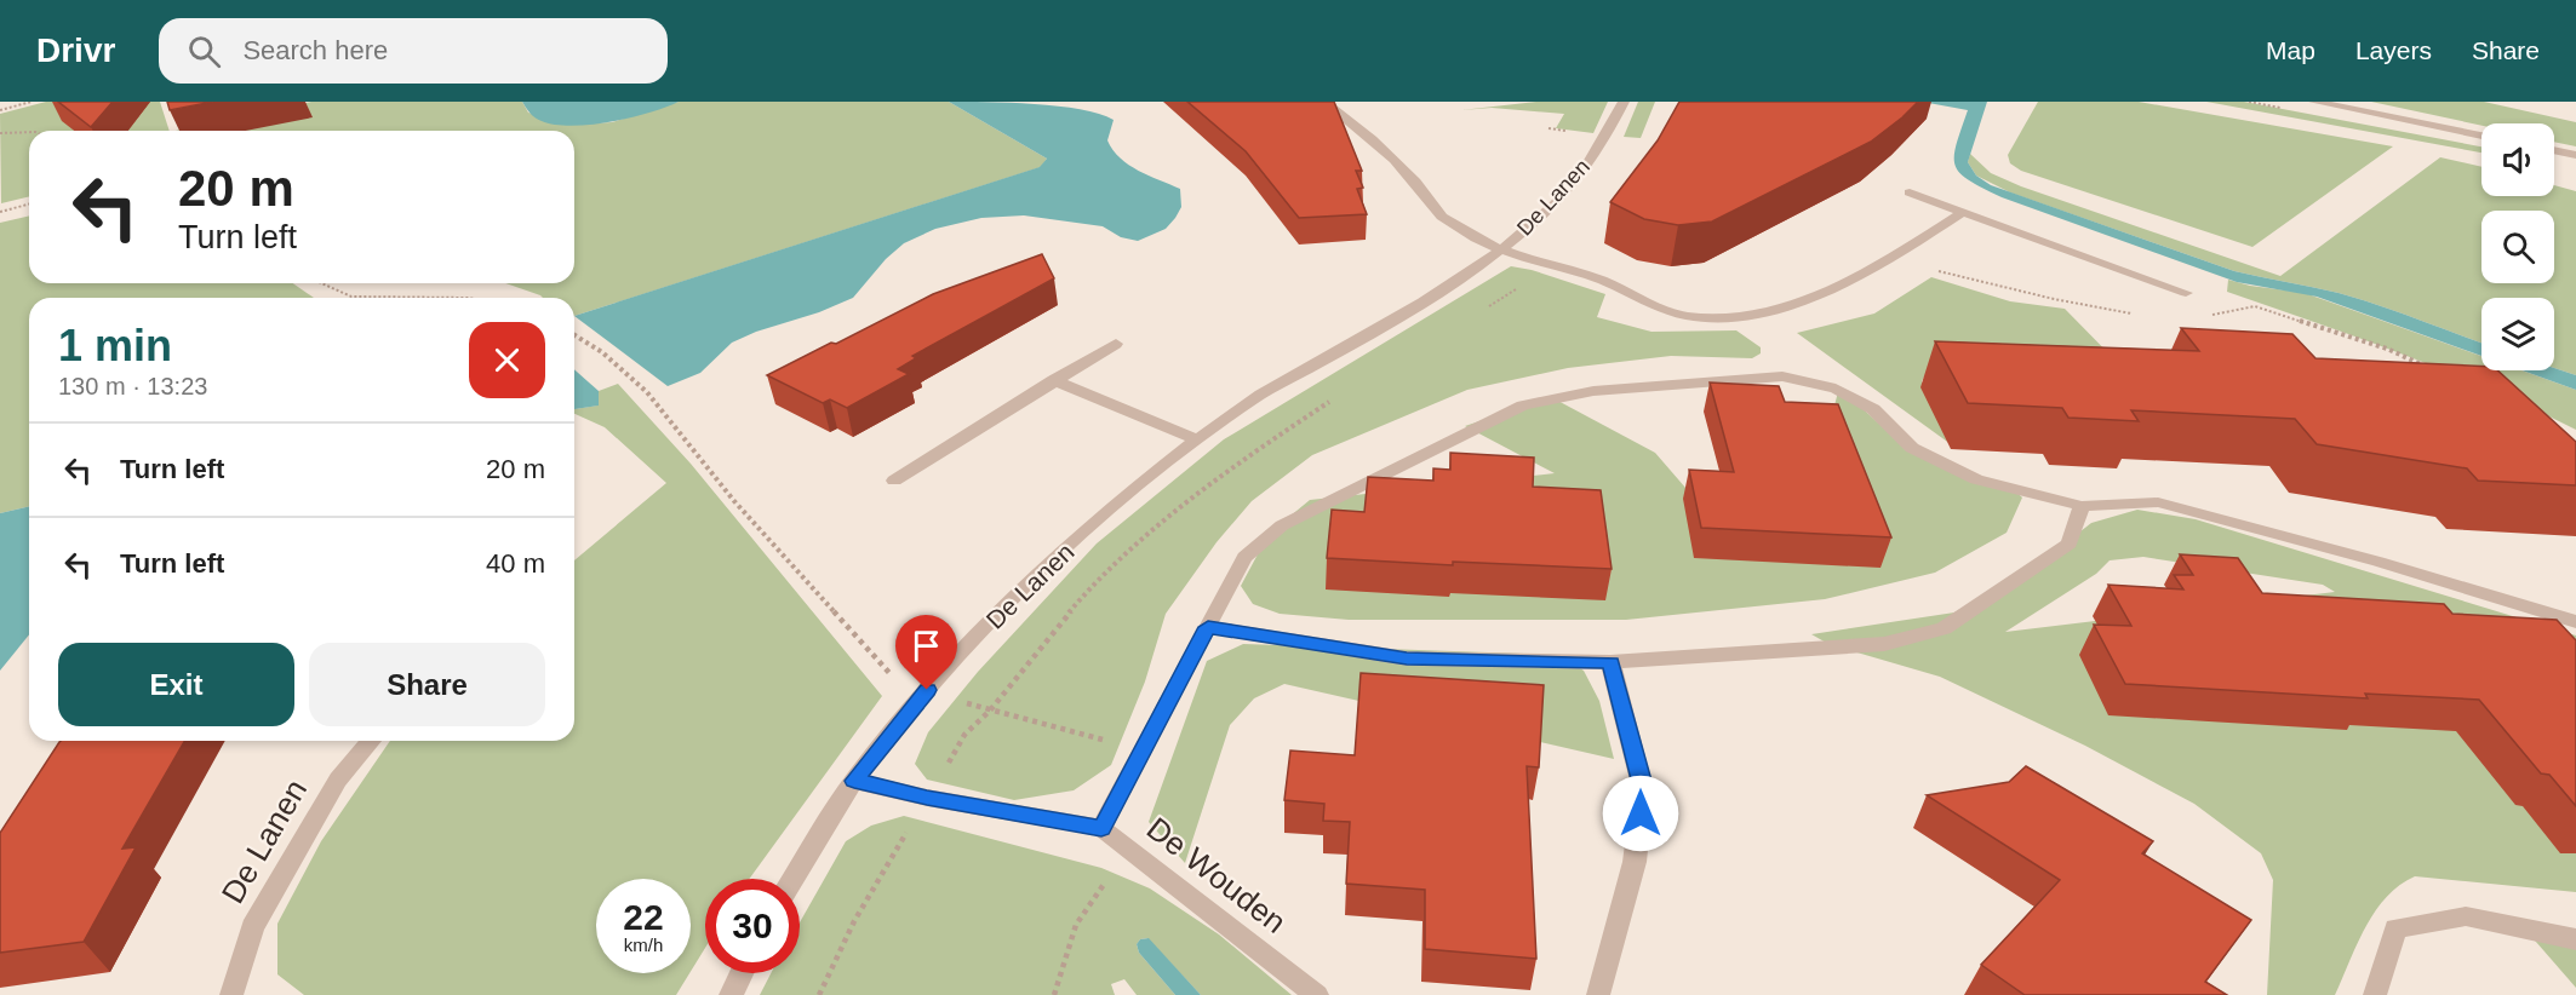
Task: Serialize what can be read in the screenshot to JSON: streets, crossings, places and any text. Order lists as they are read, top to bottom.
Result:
{
  "streets": {
    "street": ["De Lanen", "De Wouden"]
  },
  "crossings": [
    ["De Lanen", "De Wouden"]
  ],
  "page": {
    "header": "Drivr",
    "search": "Search here",
    "nav": ["Map", "Layers", "Share"],
    "turn": ["20 m", "Turn left"],
    "heading": ["1 min", "130 m · 13:23"],
    "list": [
      {
        "name": "Turn left",
        "value": "20 m"
      },
      {
        "name": "Turn left",
        "value": "40 m"
      }
    ],
    "buttons": ["Exit", "Share"],
    "speed": "22 km/h",
    "limit": "30"
  }
}
